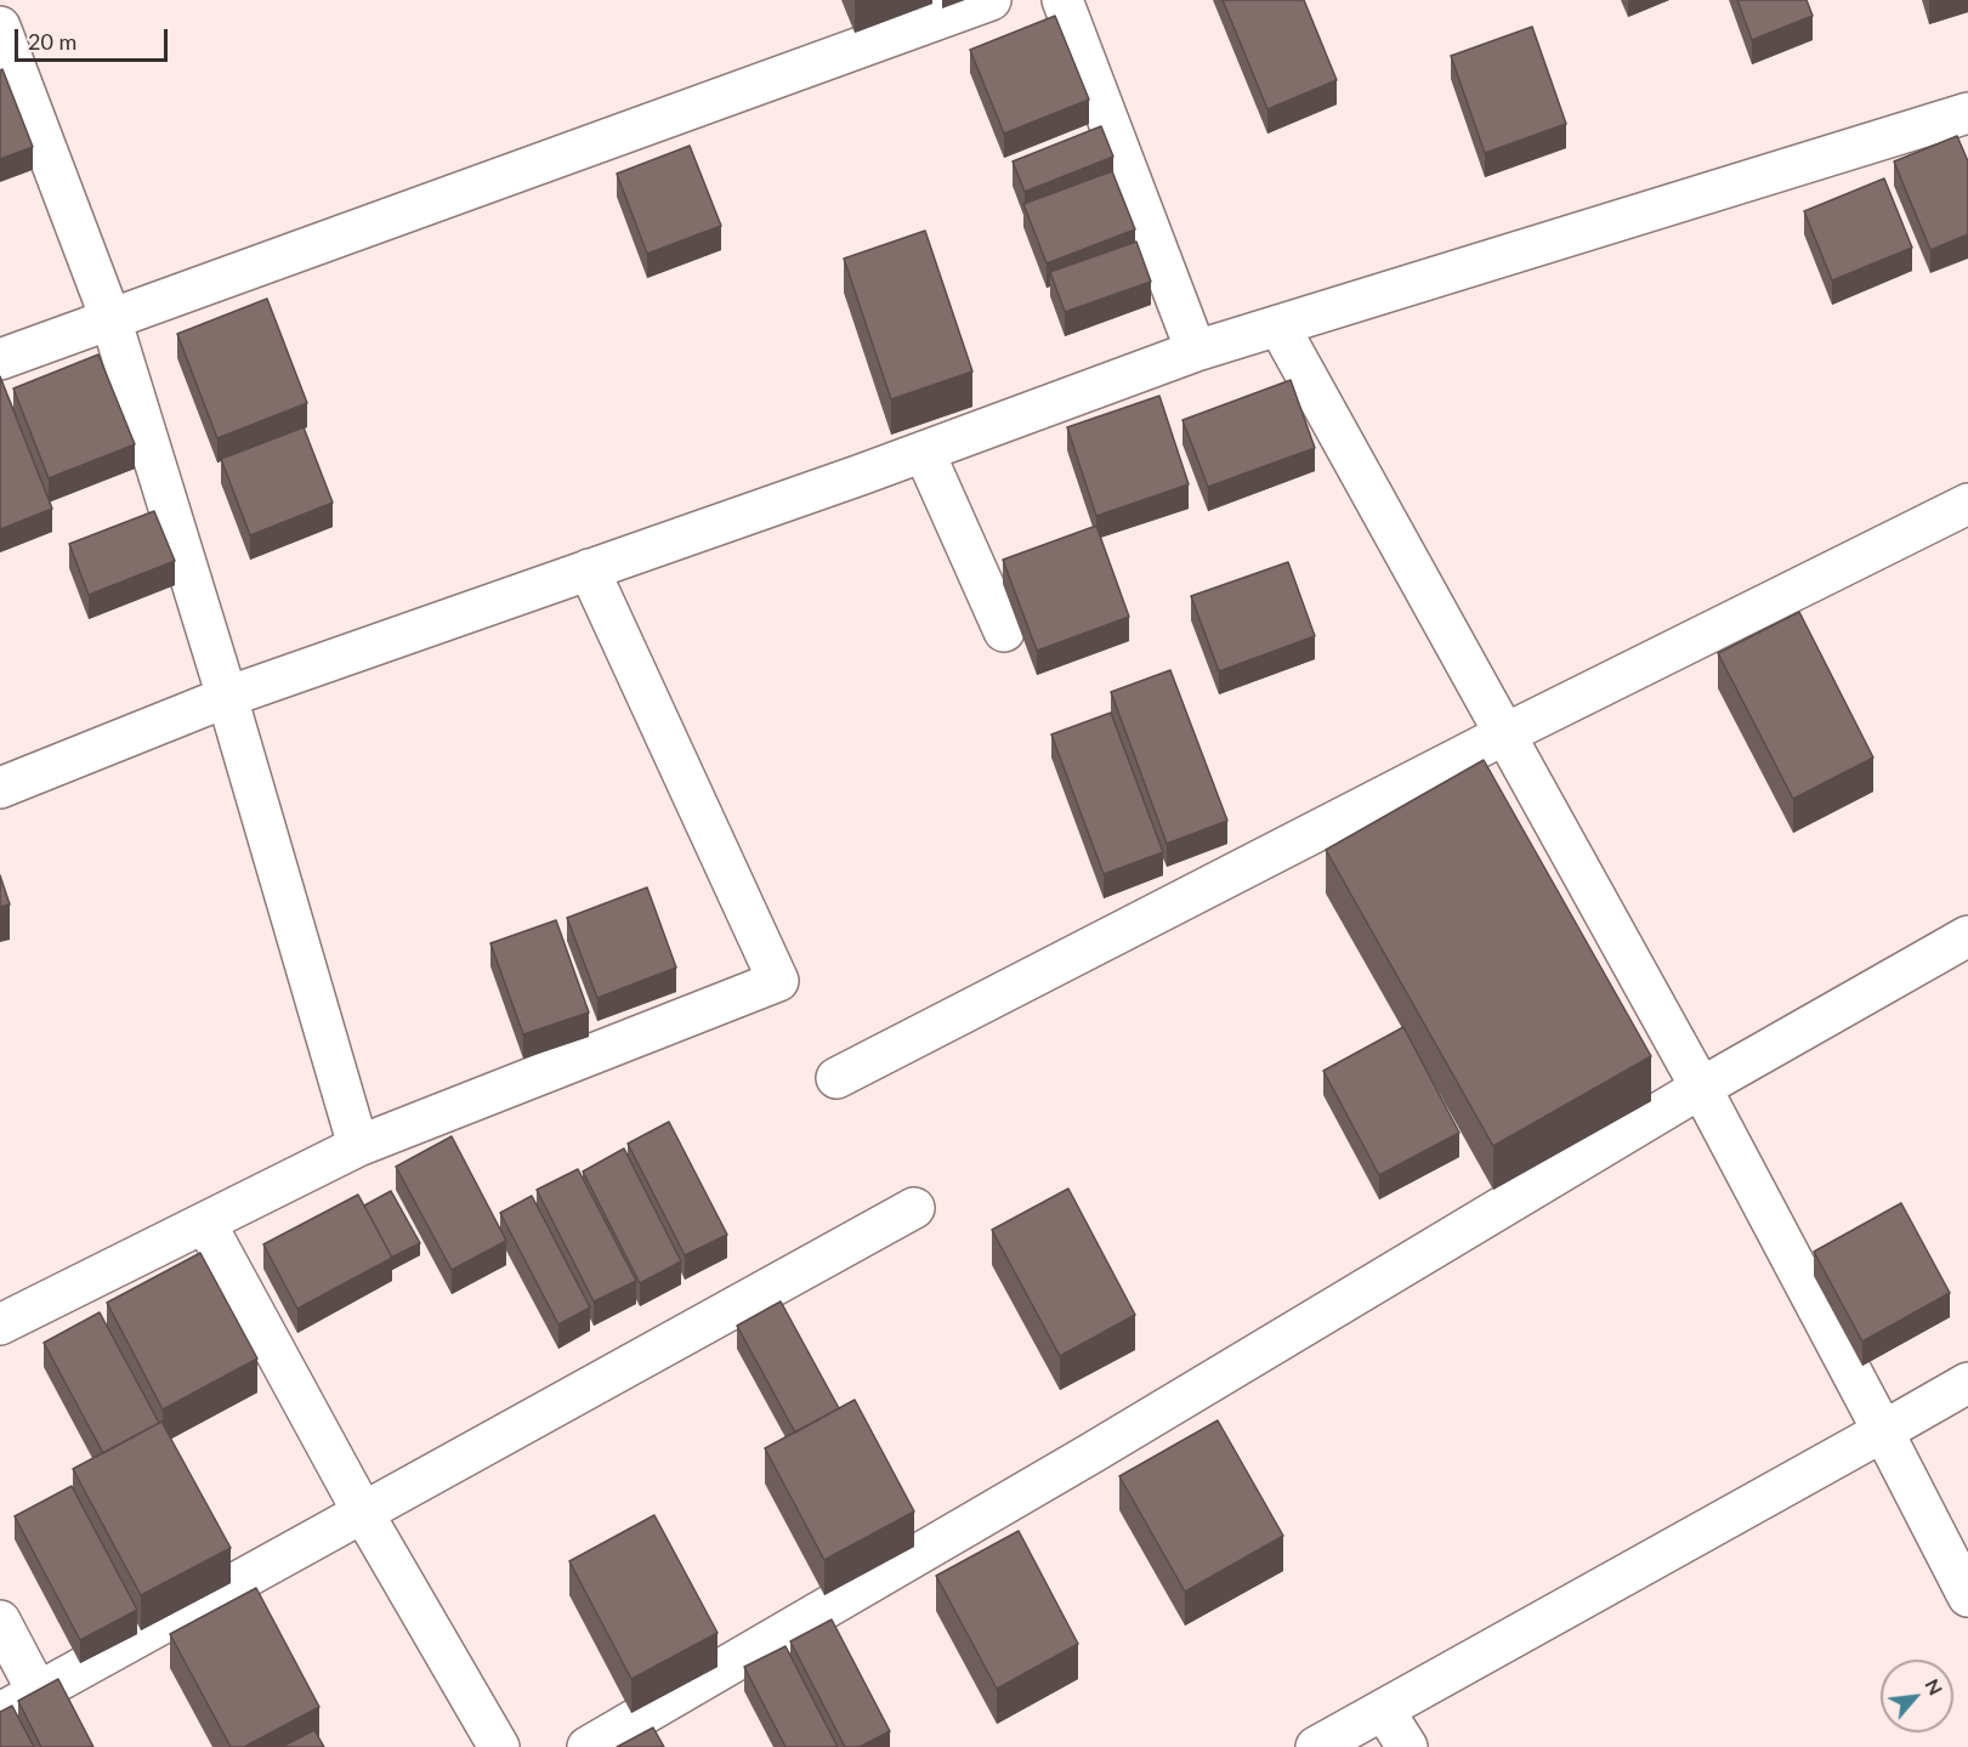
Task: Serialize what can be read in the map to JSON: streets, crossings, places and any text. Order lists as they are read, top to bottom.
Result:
{
  "scale_bar": "20 m",
  "north": "top right"
}
